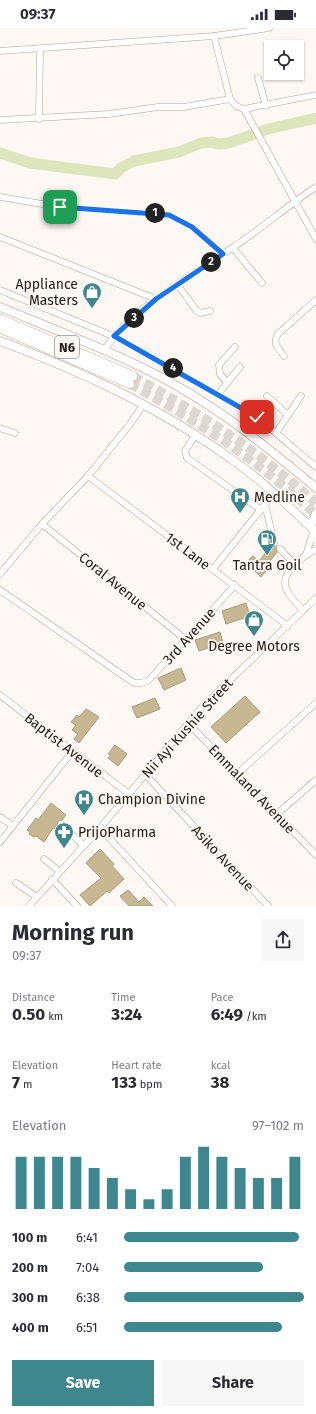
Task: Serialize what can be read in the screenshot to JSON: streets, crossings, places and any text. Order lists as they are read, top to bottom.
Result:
{
  "streets": {
    "highway": ["N6"],
    "street": [
      "1st Lane",
      "Coral Avenue",
      "3rd Avenue",
      "Nii Ayi Kushie Street",
      "Baptist Avenue",
      "Emmaland Avenue",
      "Asiko Avenue"
    ]
  },
  "crossings": [
    ["1st Lane", "3rd Avenue"],
    ["1st Lane", "Nii Ayi Kushie Street"],
    ["Coral Avenue", "3rd Avenue"],
    ["Nii Ayi Kushie Street", "Baptist Avenue"],
    ["Nii Ayi Kushie Street", "Emmaland Avenue"],
    ["Nii Ayi Kushie Street", "Asiko Avenue"]
  ],
  "places": {
    "shop": ["Appliance Masters", "Degree Motors"],
    "hospital": ["Medline", "Champion Divine"],
    "fuel station": ["Tantra Goil"],
    "pharmacy": ["PrijoPharma"]
  },
  "page": {
    "status": "09:37",
    "pins": [
      "1",
      "2",
      "3",
      "4"
    ],
    "heading": ["Morning run", "09:37"],
    "stats": [
      ["Distance", "0.50 km"],
      ["Time", "3:24"],
      ["Pace", "6:49 /km"],
      ["Elevation", "7 m"],
      ["Heart rate", "133 bpm"],
      ["kcal", "38"]
    ],
    "chart": ["Elevation", "97–102 m"],
    "list": [
      {
        "name": "100 m",
        "note": "6:41"
      },
      {
        "name": "200 m",
        "note": "7:04"
      },
      {
        "name": "300 m",
        "note": "6:38"
      },
      {
        "name": "400 m",
        "note": "6:51"
      }
    ],
    "buttons": ["Save", "Share"]
  }
}
